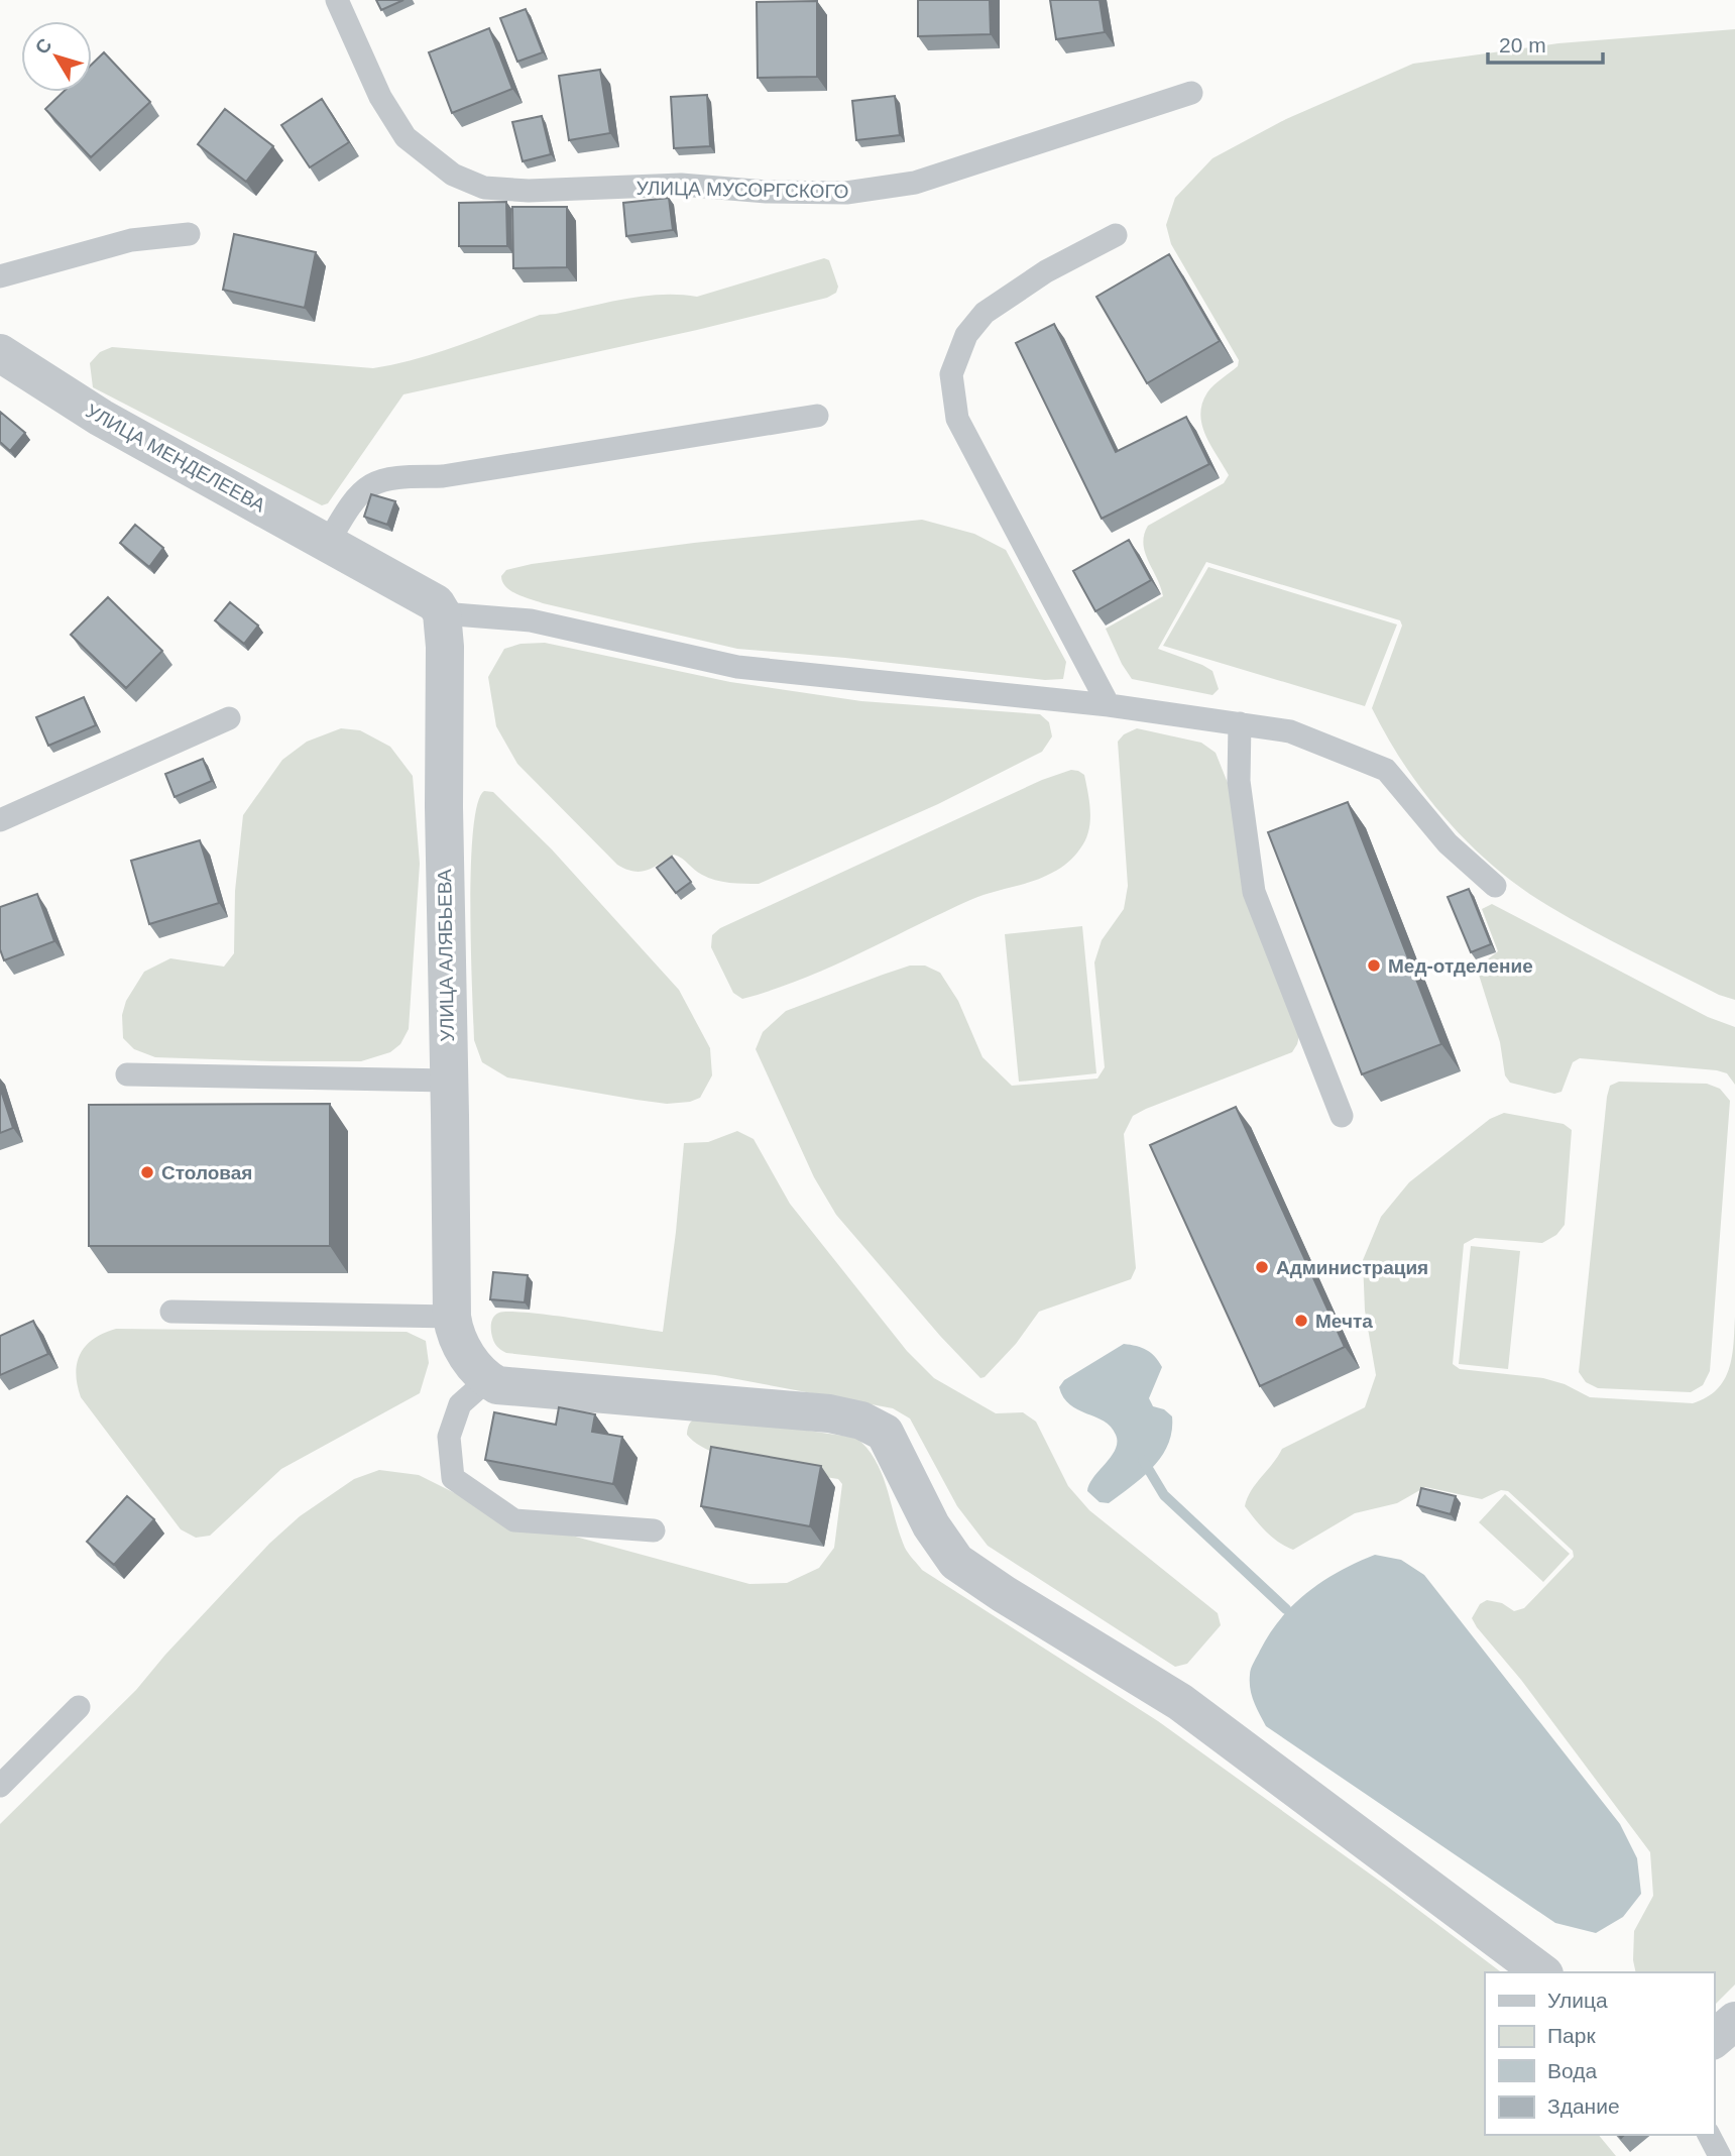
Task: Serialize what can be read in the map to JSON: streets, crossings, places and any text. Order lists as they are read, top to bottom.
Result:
{
  "streets": {
    "street": ["УЛИЦА МЕНДЕЛЕЕВА", "УЛИЦА АЛЯБЬЕВА"],
    "lane": ["УЛИЦА МУСОРГСКОГО"]
  },
  "places": [
    "Мед-отделение",
    "Столовая",
    "Администрация",
    "Мечта"
  ],
  "legend": [
    "Улица",
    "Парк",
    "Вода",
    "Здание"
  ],
  "scale_bar": "20 m",
  "north": "top left"
}
